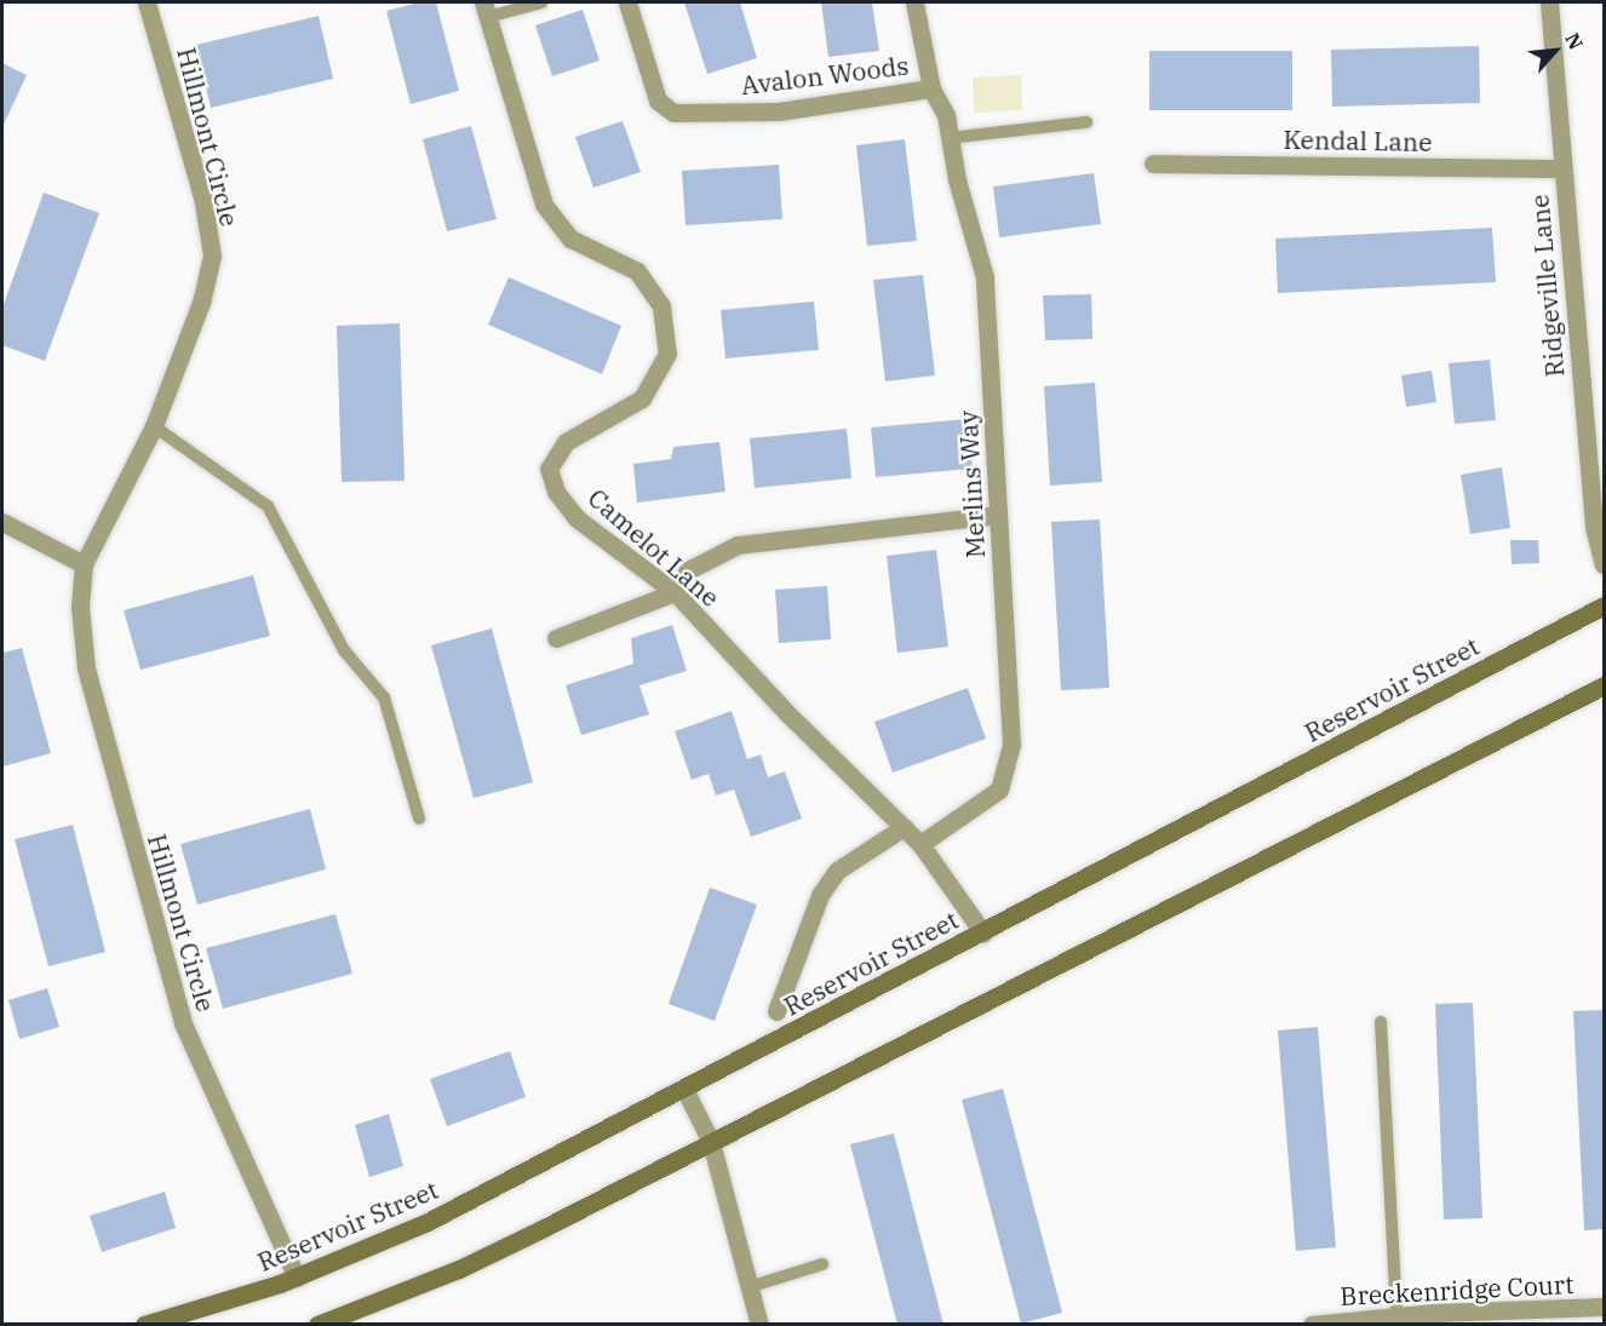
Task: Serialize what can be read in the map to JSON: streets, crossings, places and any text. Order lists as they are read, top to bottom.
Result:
{
  "streets": {
    "main road": ["Reservoir Street"],
    "street": [
      "Avalon Woods",
      "Hillmont Circle",
      "Kendal Lane",
      "Ridgeville Lane",
      "Merlins Way",
      "Camelot Lane",
      "Breckenridge Court"
    ]
  },
  "crossings": [
    ["Avalon Woods", "Merlins Way"],
    ["Hillmont Circle", "Reservoir Street"],
    ["Kendal Lane", "Ridgeville Lane"],
    ["Merlins Way", "Camelot Lane"],
    ["Camelot Lane", "Reservoir Street"]
  ],
  "north": "top right"
}
